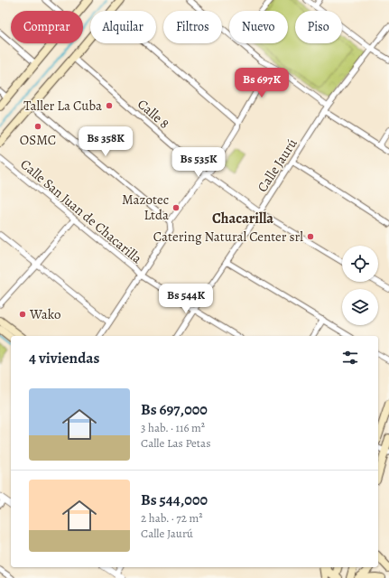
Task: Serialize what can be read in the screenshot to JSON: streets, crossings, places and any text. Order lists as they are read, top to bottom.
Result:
{
  "streets": {
    "street": ["Calle 8", "Calle Jaurú", "Calle San Juan de Chacarilla"]
  },
  "crossings": [
    ["Calle 8", "Calle Jaurú"],
    ["Calle Jaurú", "Calle San Juan de Chacarilla"]
  ],
  "districts": ["Chacarilla"],
  "places": [
    "Taller La Cuba",
    "OSMC",
    "Mazotec Ltda",
    "Catering Natural Center srl",
    "Wako"
  ],
  "page": {
    "chip": [
      "Comprar",
      "Alquilar",
      "Filtros",
      "Nuevo",
      "Piso"
    ],
    "price": [
      "Bs 697K",
      "Bs 358K",
      "Bs 535K",
      "Bs 544K"
    ],
    "heading": "4 viviendas",
    "list": [
      {
        "name": "Bs 697,000",
        "note": "3 hab. · 116 m² · Calle Las Petas"
      },
      {
        "name": "Bs 544,000",
        "note": "2 hab. · 72 m² · Calle Jaurú"
      }
    ]
  }
}
